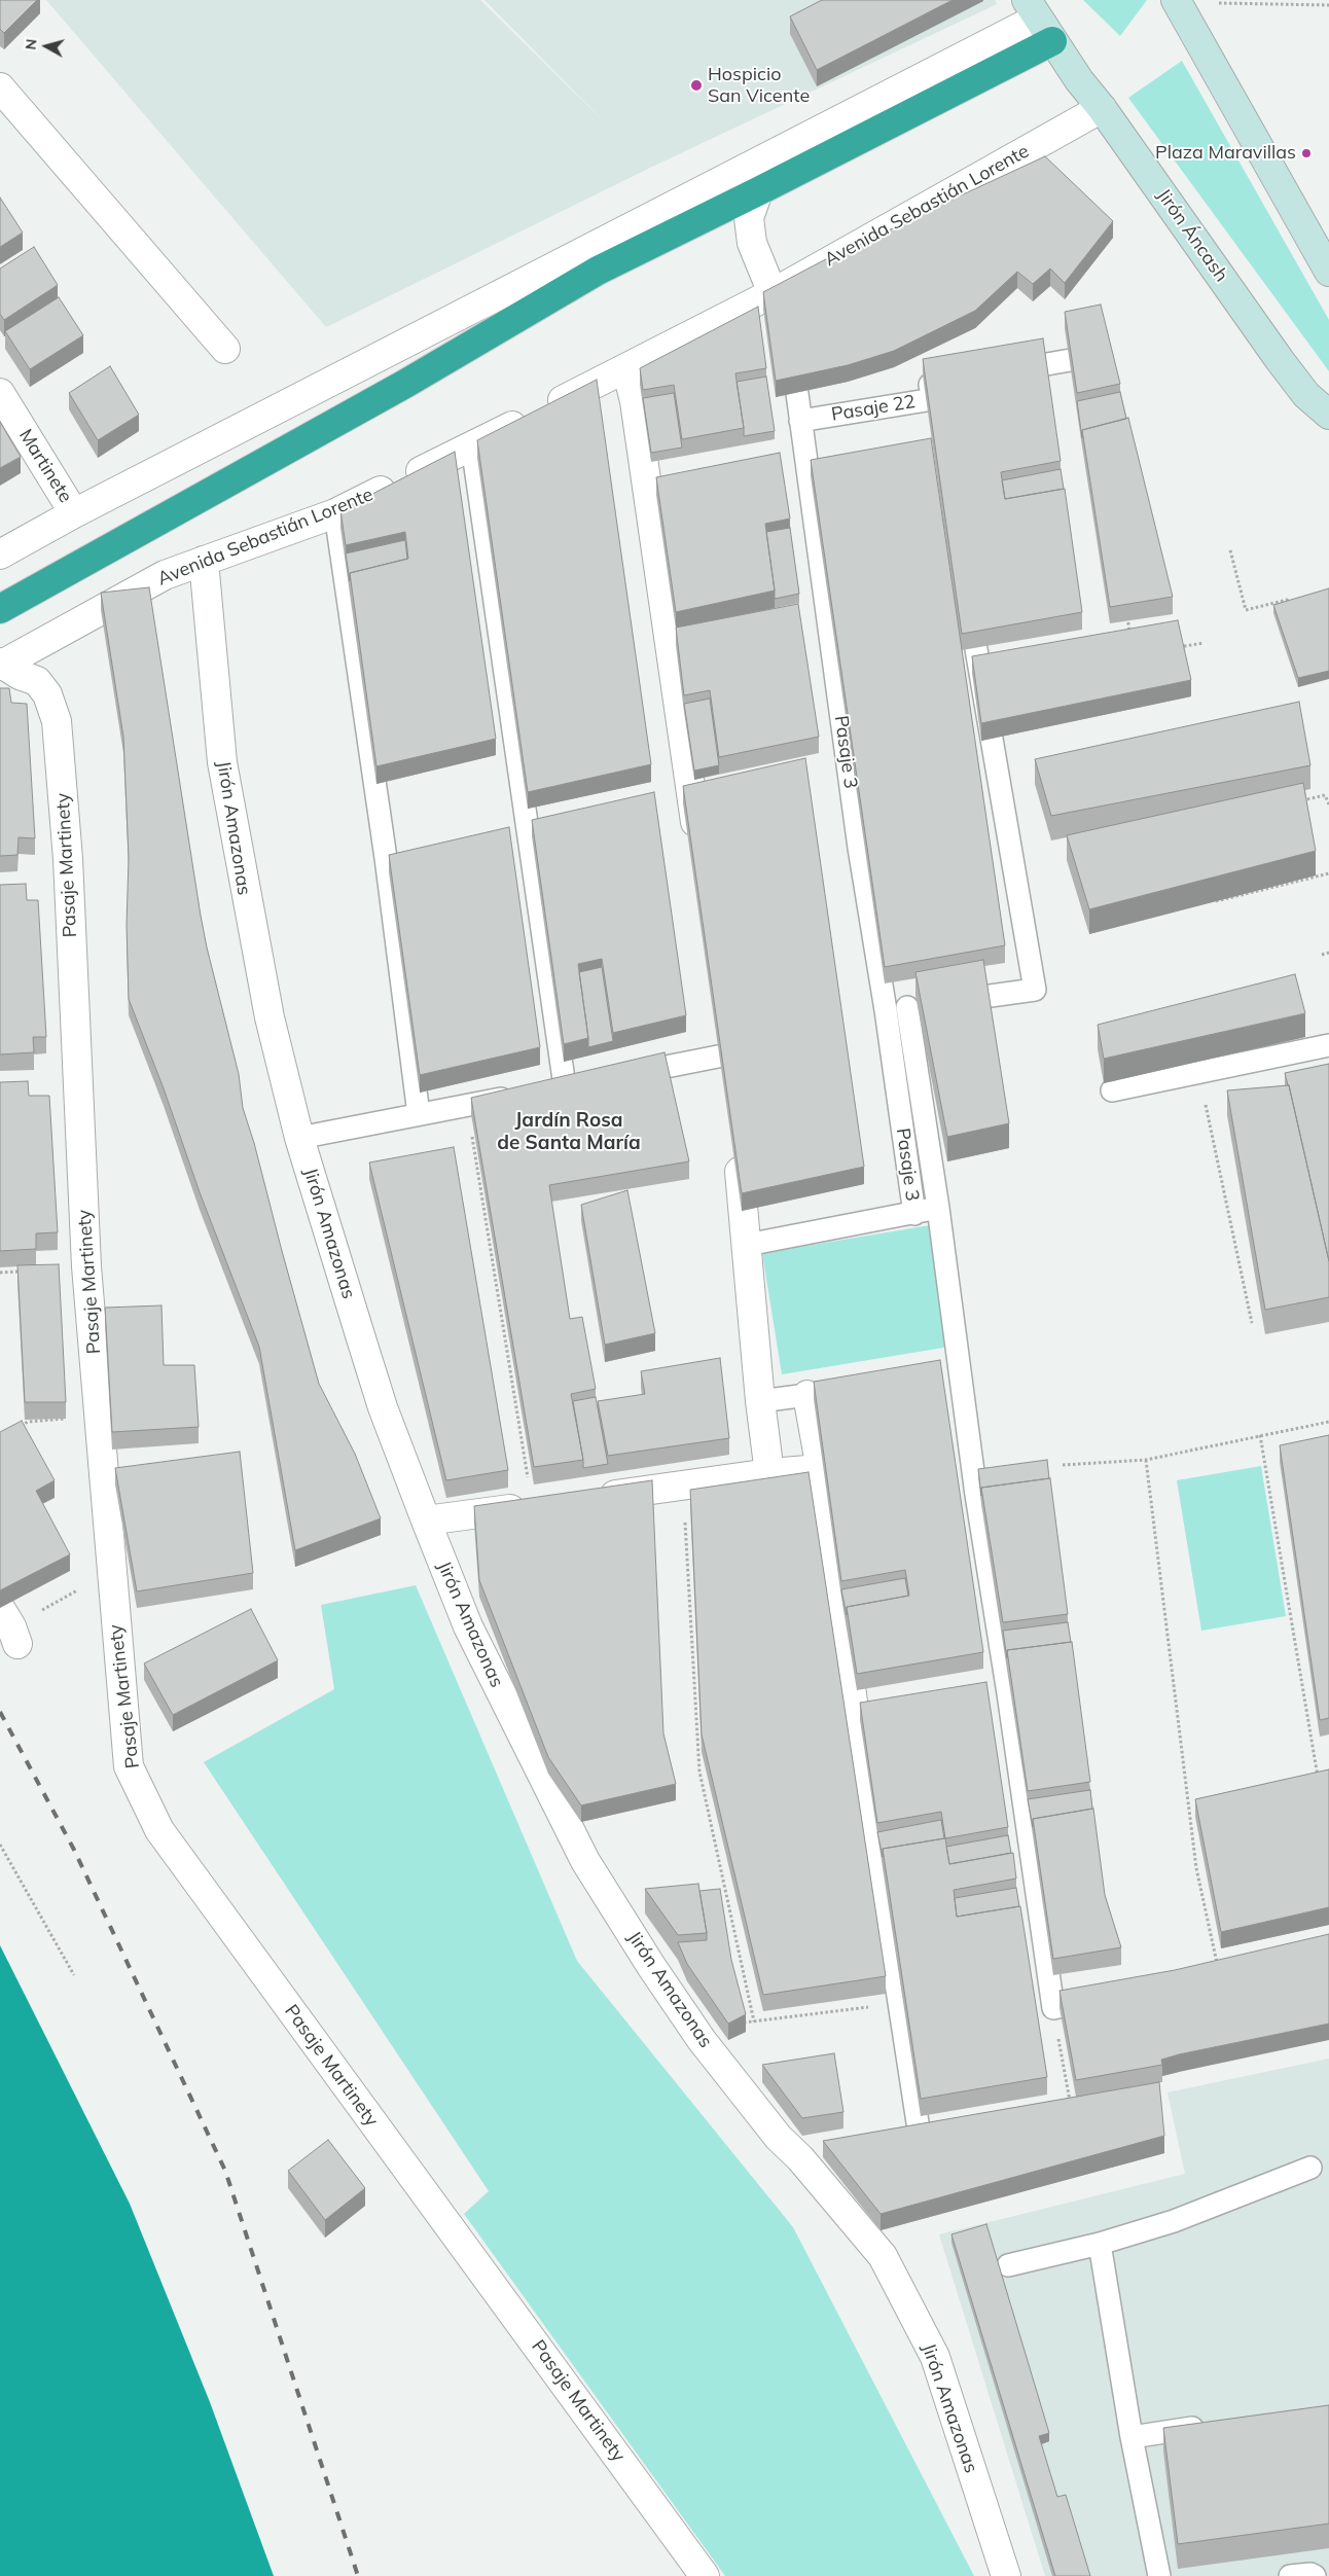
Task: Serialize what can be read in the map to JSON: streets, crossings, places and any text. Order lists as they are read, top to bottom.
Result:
{
  "streets": {
    "street": [
      "Avenida Sebastián Lorente",
      "Jirón Áncash",
      "Martinete",
      "Jirón Amazonas",
      "Pasaje Martinety"
    ],
    "lane": ["Pasaje 22", "Pasaje 3"]
  },
  "crossings": [
    ["Avenida Sebastián Lorente", "Jirón Áncash"],
    ["Avenida Sebastián Lorente", "Jirón Amazonas"],
    ["Avenida Sebastián Lorente", "Pasaje Martinety"],
    ["Pasaje 22", "Pasaje 3"]
  ],
  "districts": ["Jardín Rosa de Santa María"],
  "places": ["Hospicio San Vicente", "Plaza Maravillas"],
  "north": "left"
}
